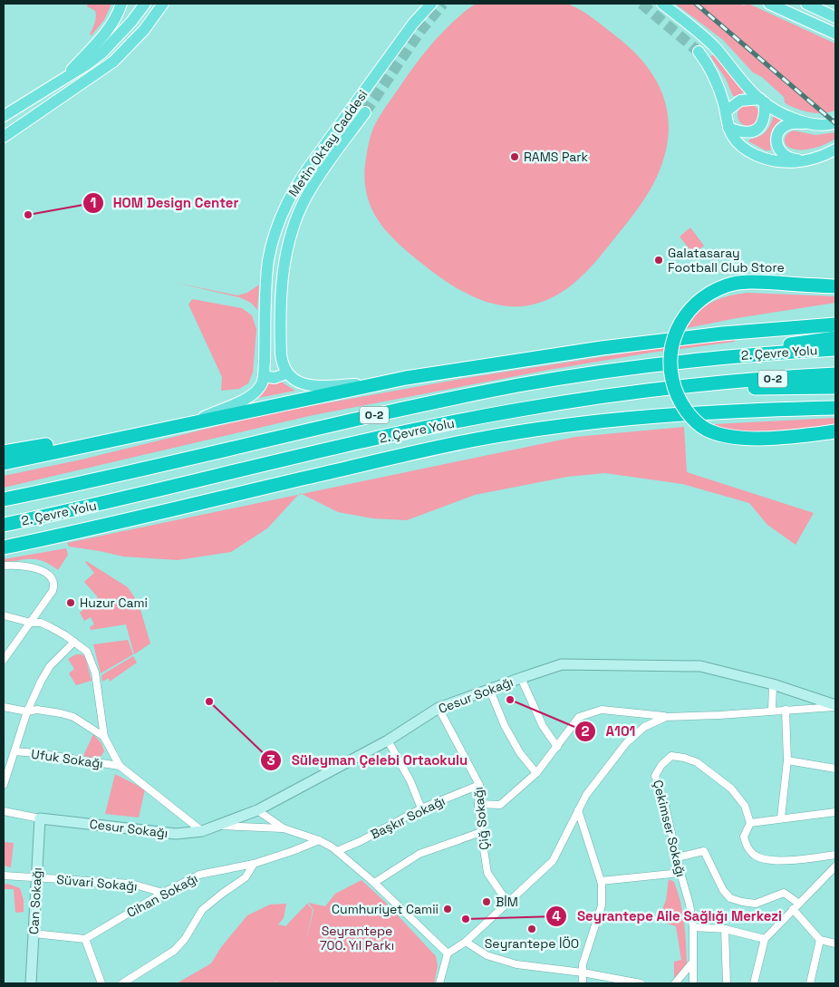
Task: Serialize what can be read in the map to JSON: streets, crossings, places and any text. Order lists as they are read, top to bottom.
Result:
{
  "streets": {
    "highway": ["2. Çevre Yolu", "O-2"],
    "main road": ["Metin Oktay Caddesi"],
    "street": [
      "Cesur Sokağı",
      "Ufuk Sokağı",
      "Başkır Sokağı",
      "Çiğ Sokağı",
      "Çekimser Sokağı",
      "Süvari Sokağı",
      "Cihan Sokağı",
      "Can Sokağı"
    ]
  },
  "crossings": [
    ["Cesur Sokağı", "Ufuk Sokağı"],
    ["Cesur Sokağı", "Çiğ Sokağı"],
    ["Cesur Sokağı", "Can Sokağı"],
    ["Başkır Sokağı", "Çiğ Sokağı"],
    ["Süvari Sokağı", "Cihan Sokağı"],
    ["Süvari Sokağı", "Can Sokağı"]
  ],
  "parks": ["Seyrantepe 700. Yıl Parkı"],
  "places": [
    "RAMS Park",
    "HOM Design Center",
    "Galatasaray Football Club Store",
    "Huzur Cami",
    "A101",
    "Süleyman Çelebi Ortaokulu",
    "BİM",
    "Cumhuriyet Camii",
    "Seyrantepe Aile Sağlığı Merkezi",
    "Seyrantepe İÖO"
  ]
}
